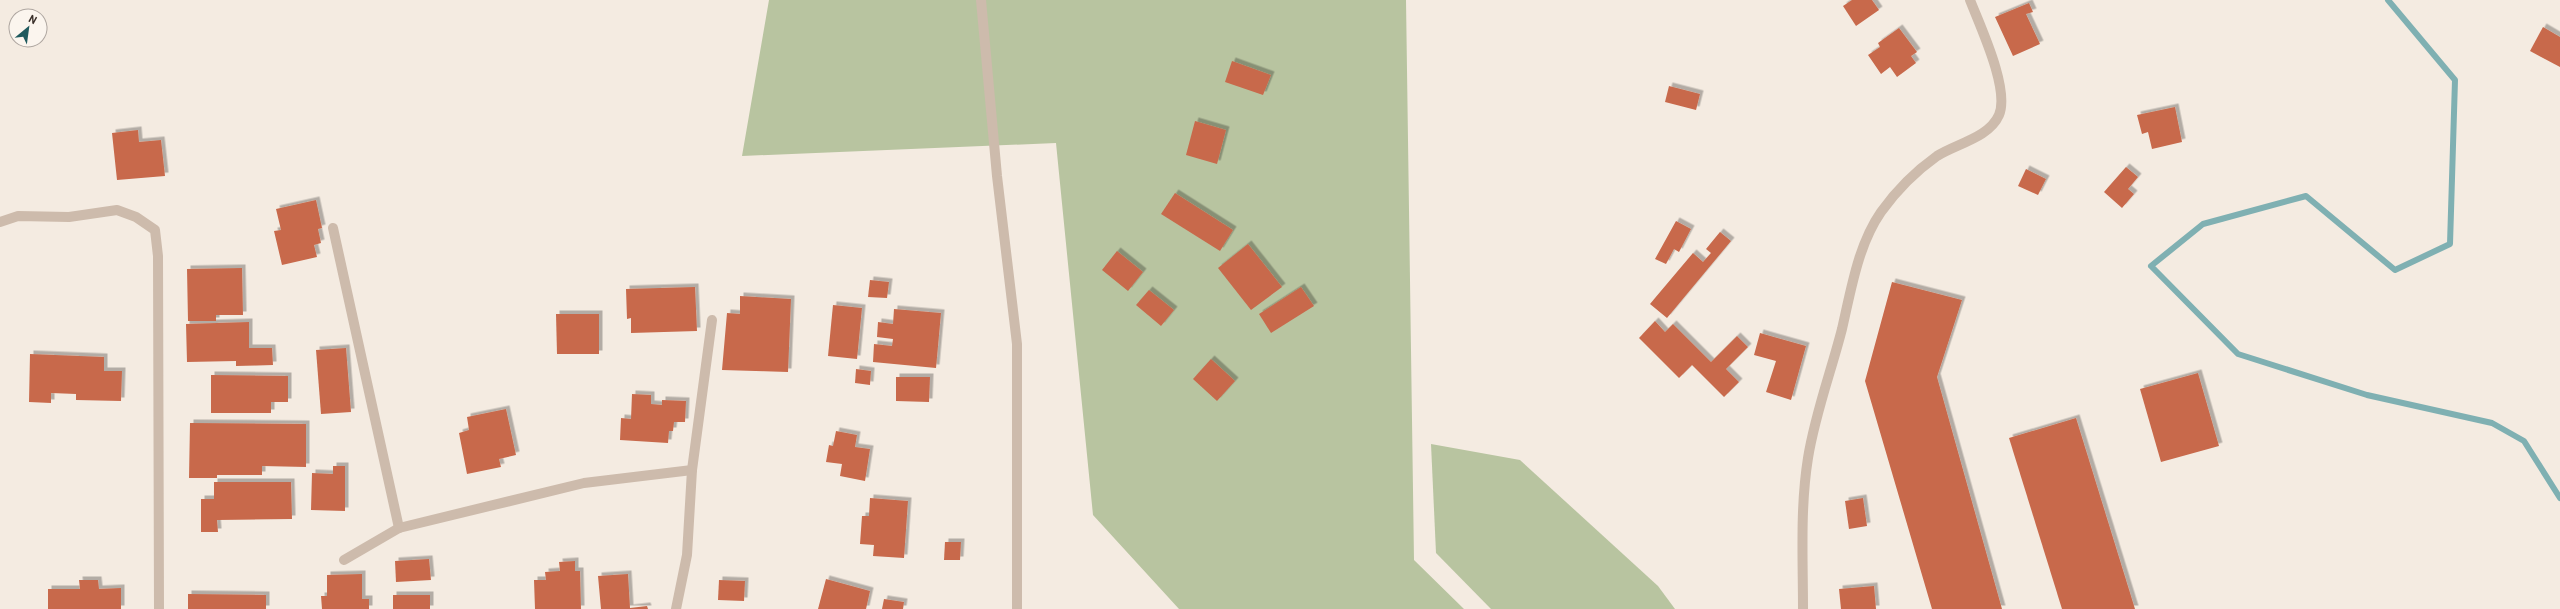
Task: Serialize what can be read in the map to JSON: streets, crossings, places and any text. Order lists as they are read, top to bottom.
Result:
{
  "north": "top right"
}
